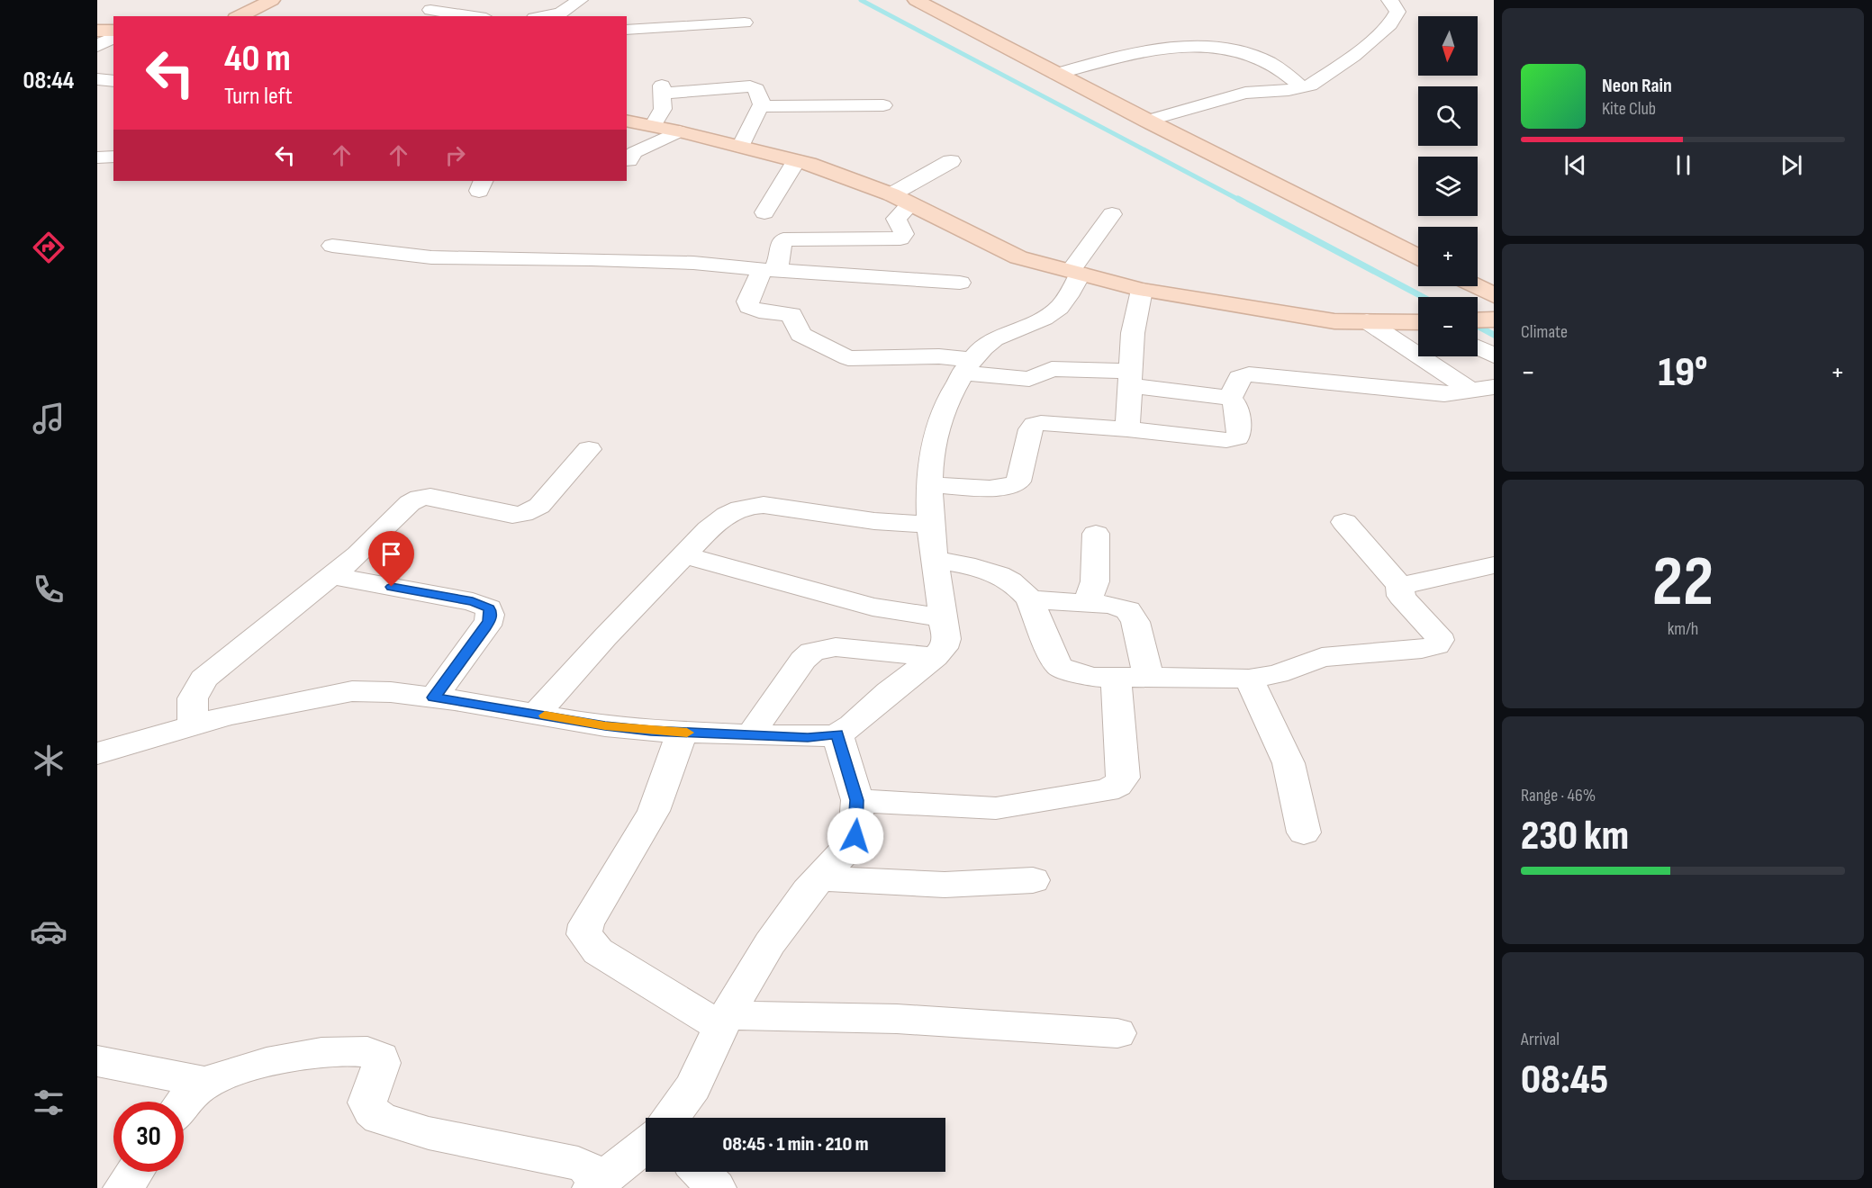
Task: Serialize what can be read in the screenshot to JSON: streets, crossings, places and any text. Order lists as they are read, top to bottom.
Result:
{
  "north": "bottom",
  "page": {
    "tabs": "08:44",
    "map_buttons": ["+", "−"],
    "turn": ["40 m", "Turn left"],
    "song": ["Neon Rain", "Kite Club"],
    "tile": [
      "Climate",
      ["22", "km/h"],
      ["Range · 46%", "230 km"],
      ["Arrival", "08:45"]
    ],
    "heat": ["−", "19°", "+"],
    "limit": "30",
    "trip": "08:45 · 1 min · 210 m"
  }
}
